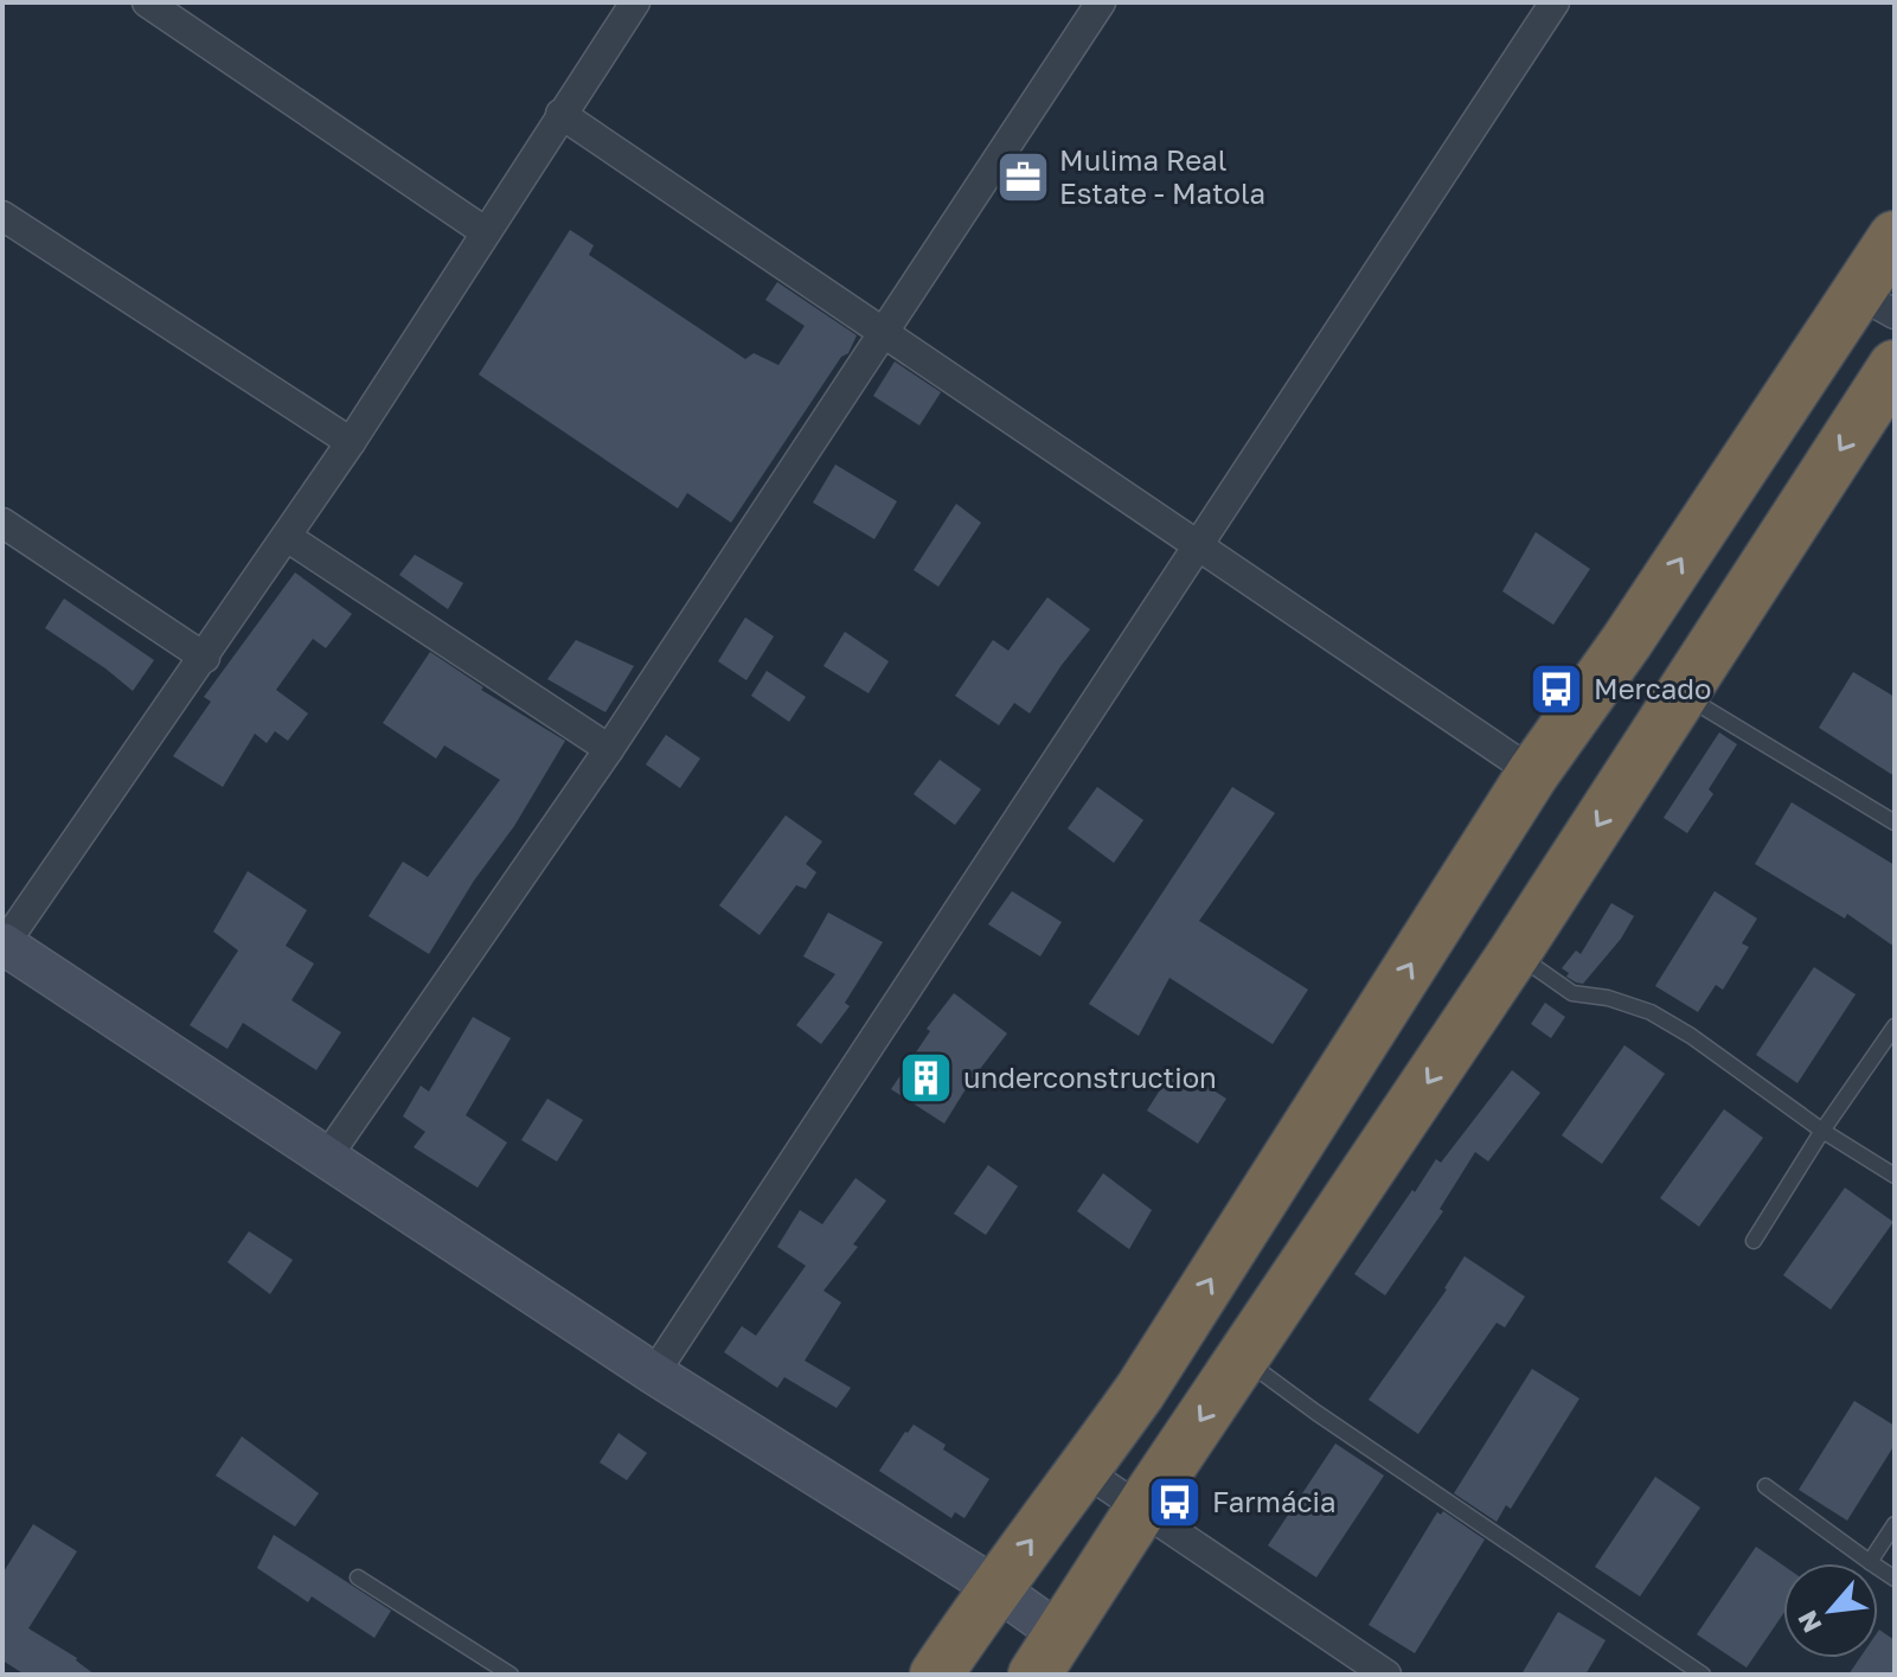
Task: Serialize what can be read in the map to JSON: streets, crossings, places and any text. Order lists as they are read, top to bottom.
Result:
{
  "places": {
    "office": ["Mulima Real Estate - Matola"],
    "bus stop": ["Mercado", "Farmácia"],
    "building": ["underconstruction"]
  },
  "north": "bottom left"
}
